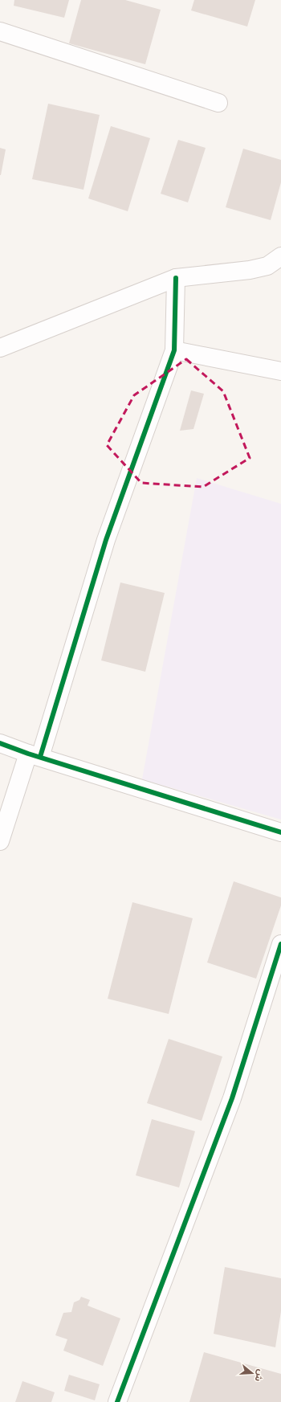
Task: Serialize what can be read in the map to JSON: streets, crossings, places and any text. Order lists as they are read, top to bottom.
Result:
{
  "north": "right"
}
